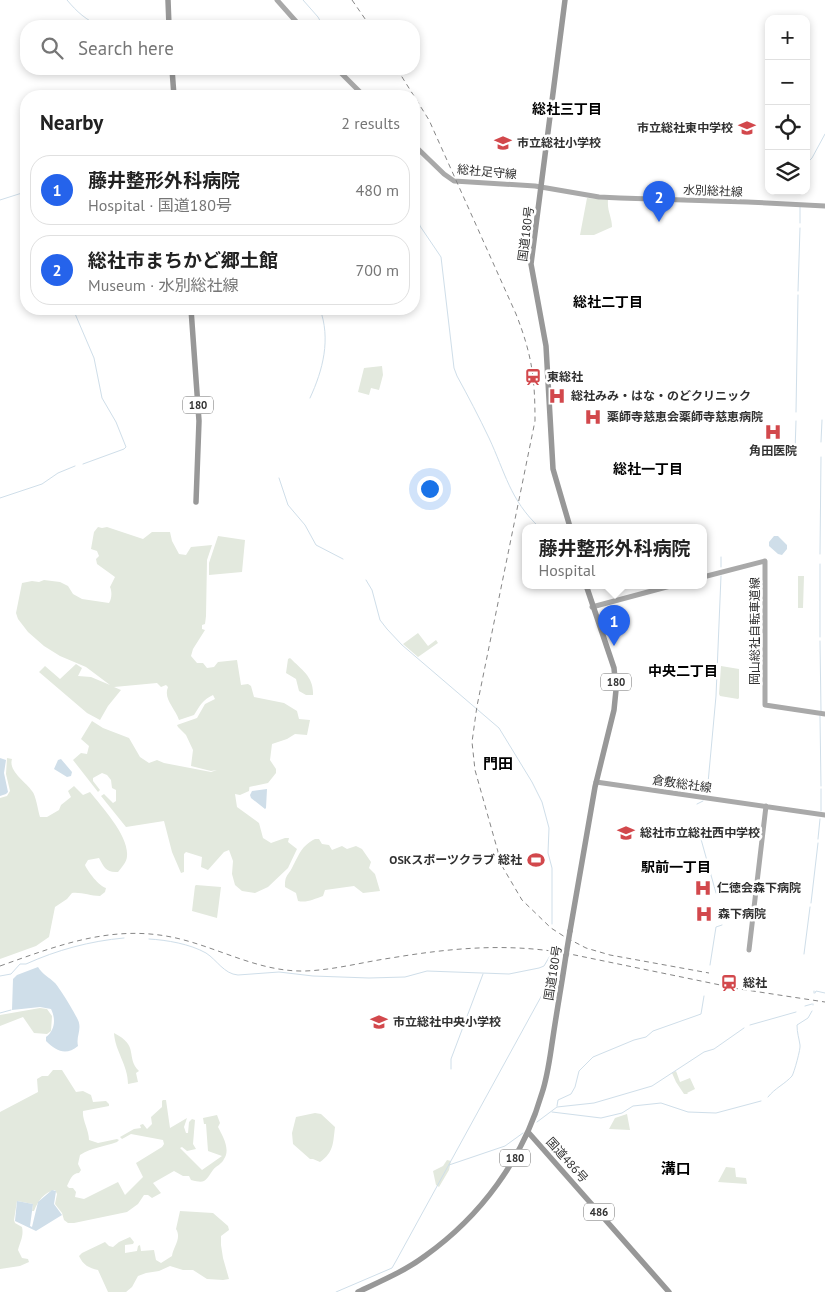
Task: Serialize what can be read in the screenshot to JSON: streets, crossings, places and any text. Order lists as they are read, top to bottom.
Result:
{
  "streets": {
    "highway": [
      "国道180号",
      "180",
      "国道486号",
      "486"
    ],
    "main road": [
      "総社足守線",
      "水別総社線",
      "岡山総社自転車道線",
      "倉敷総社線"
    ]
  },
  "crossings": [
    ["総社足守線", "水別総社線"],
    ["総社足守線", "国道180号"],
    ["水別総社線", "国道180号"],
    ["国道180号", "倉敷総社線"],
    ["国道180号", "国道486号"]
  ],
  "districts": [
    "総社三丁目",
    "総社二丁目",
    "総社一丁目",
    "中央二丁目",
    "門田",
    "駅前一丁目",
    "溝口"
  ],
  "places": {
    "school or university": [
      "市立総社東中学校",
      "市立総社小学校",
      "総社市立総社西中学校",
      "市立総社中央小学校"
    ],
    "station": ["東総社", "総社"],
    "hospital": [
      "総社みみ・はな・のどクリニック",
      "薬師寺慈恵会薬師寺慈恵病院",
      "角田医院",
      "仁徳会森下病院",
      "森下病院"
    ],
    "sports": ["OSKスポーツクラブ 総社"]
  },
  "page": {
    "map_buttons": ["+", "−"],
    "search": "Search here",
    "heading": ["Nearby", "2 results"],
    "list": [
      {
        "mark": "1",
        "name": "藤井整形外科病院",
        "note": "Hospital · 国道180号",
        "value": "480 m"
      },
      {
        "mark": "2",
        "name": "総社市まちかど郷土館",
        "note": "Museum · 水別総社線",
        "value": "700 m"
      }
    ],
    "pins": ["2", "1"],
    "popup": ["藤井整形外科病院", "Hospital"]
  }
}
